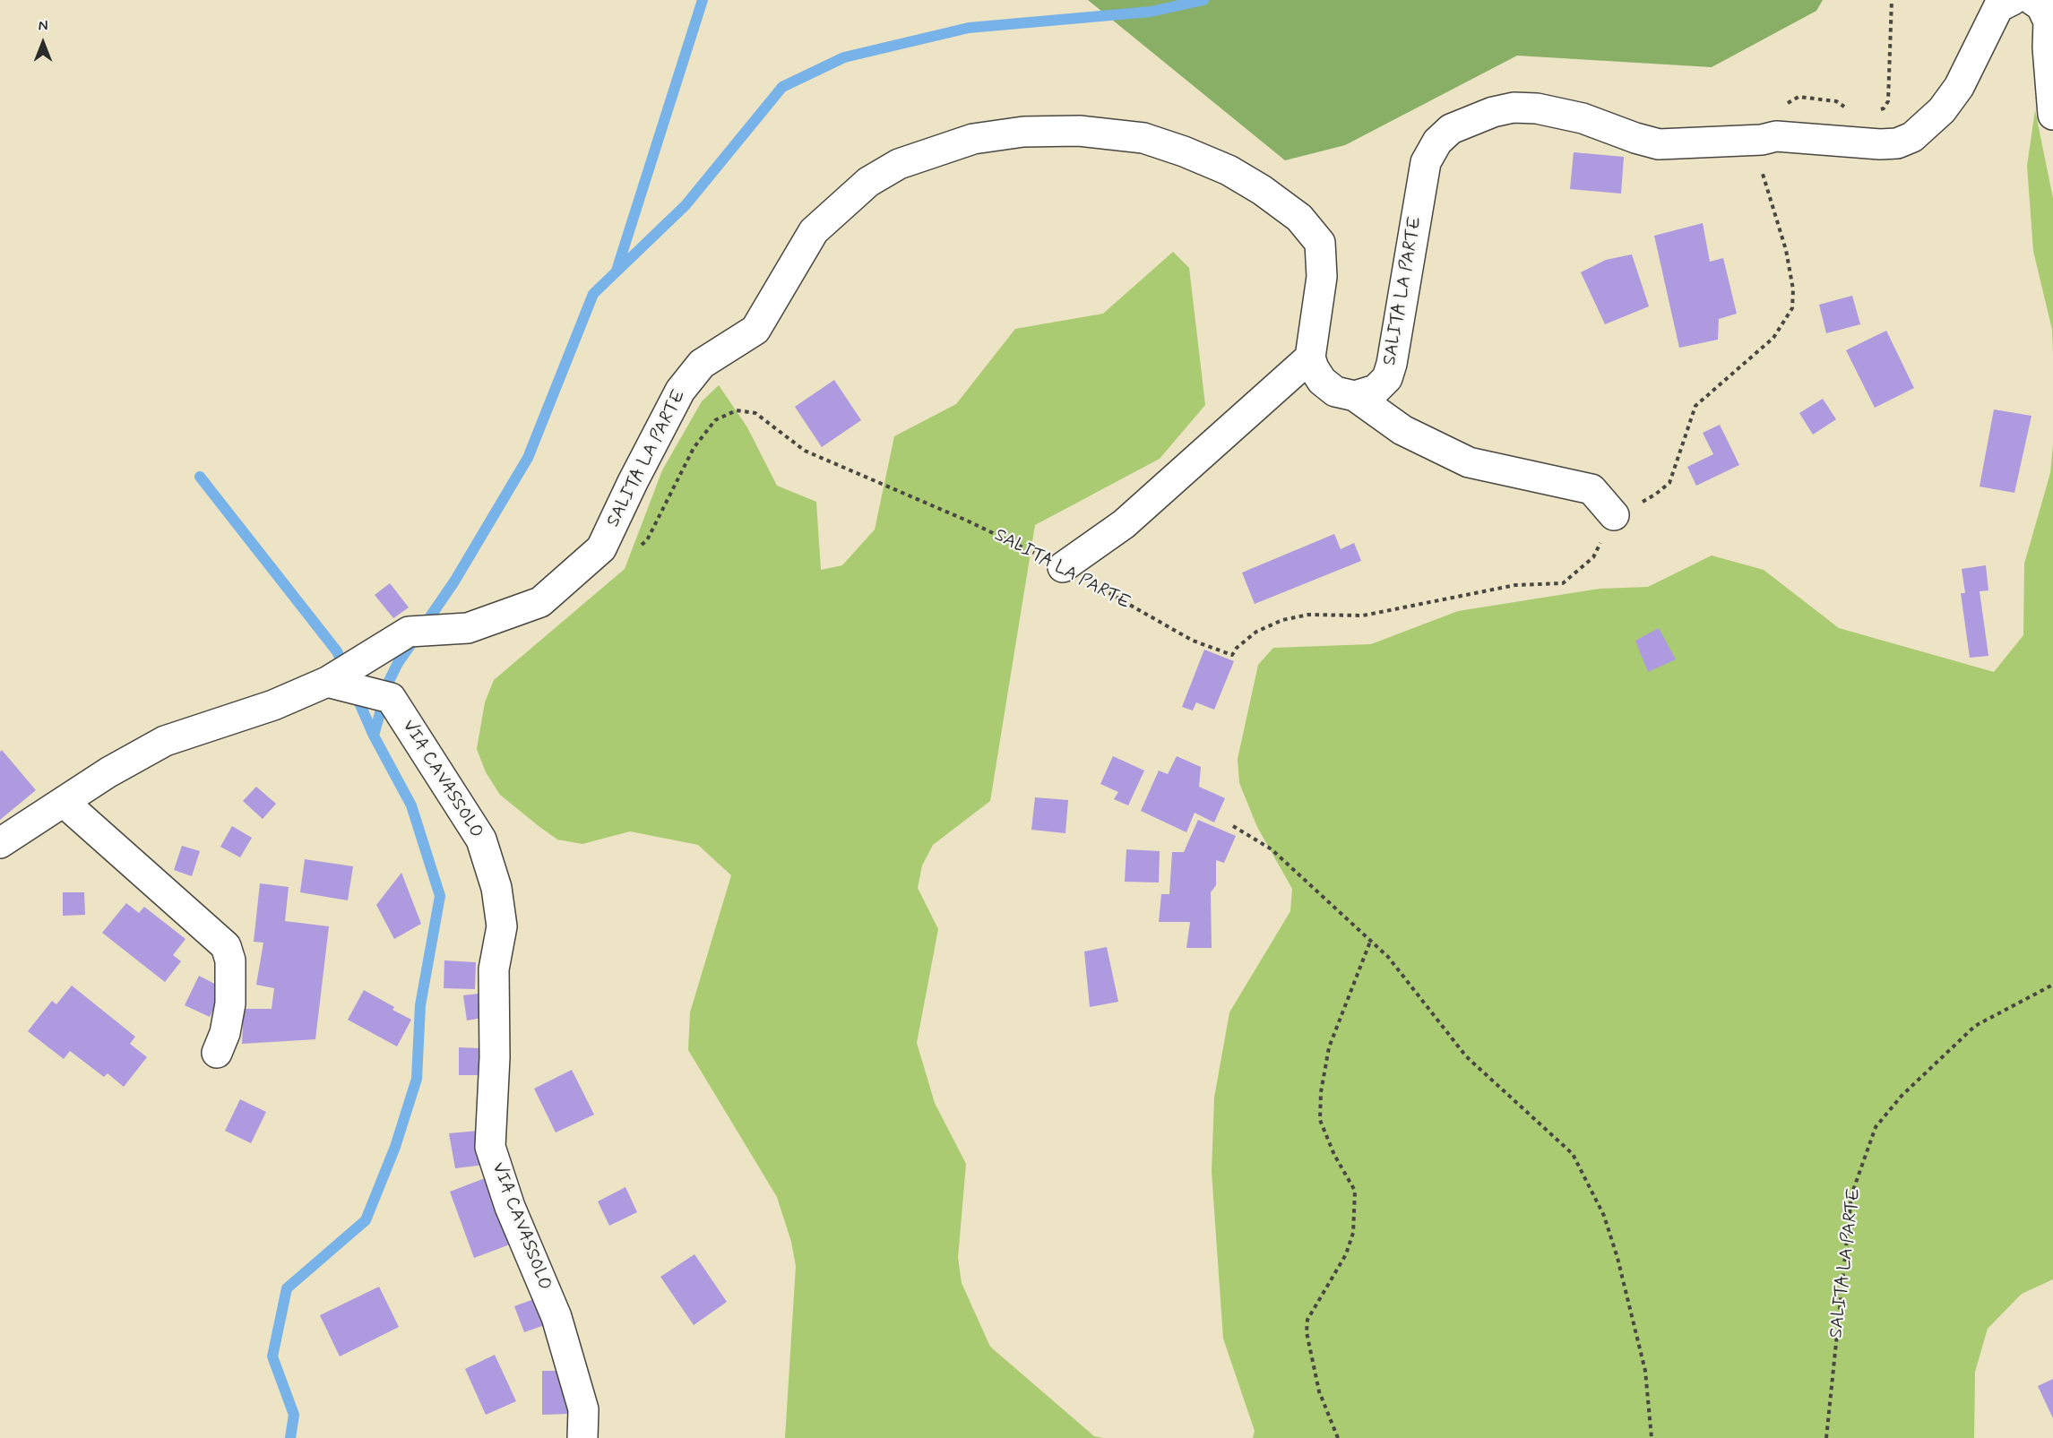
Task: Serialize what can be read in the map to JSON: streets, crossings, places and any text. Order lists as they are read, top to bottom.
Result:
{
  "streets": {
    "street": ["SALITA LA PARTE", "VIA CAVASSOLO"]
  },
  "crossings": [
    ["SALITA LA PARTE", "VIA CAVASSOLO"]
  ],
  "north": "top"
}
